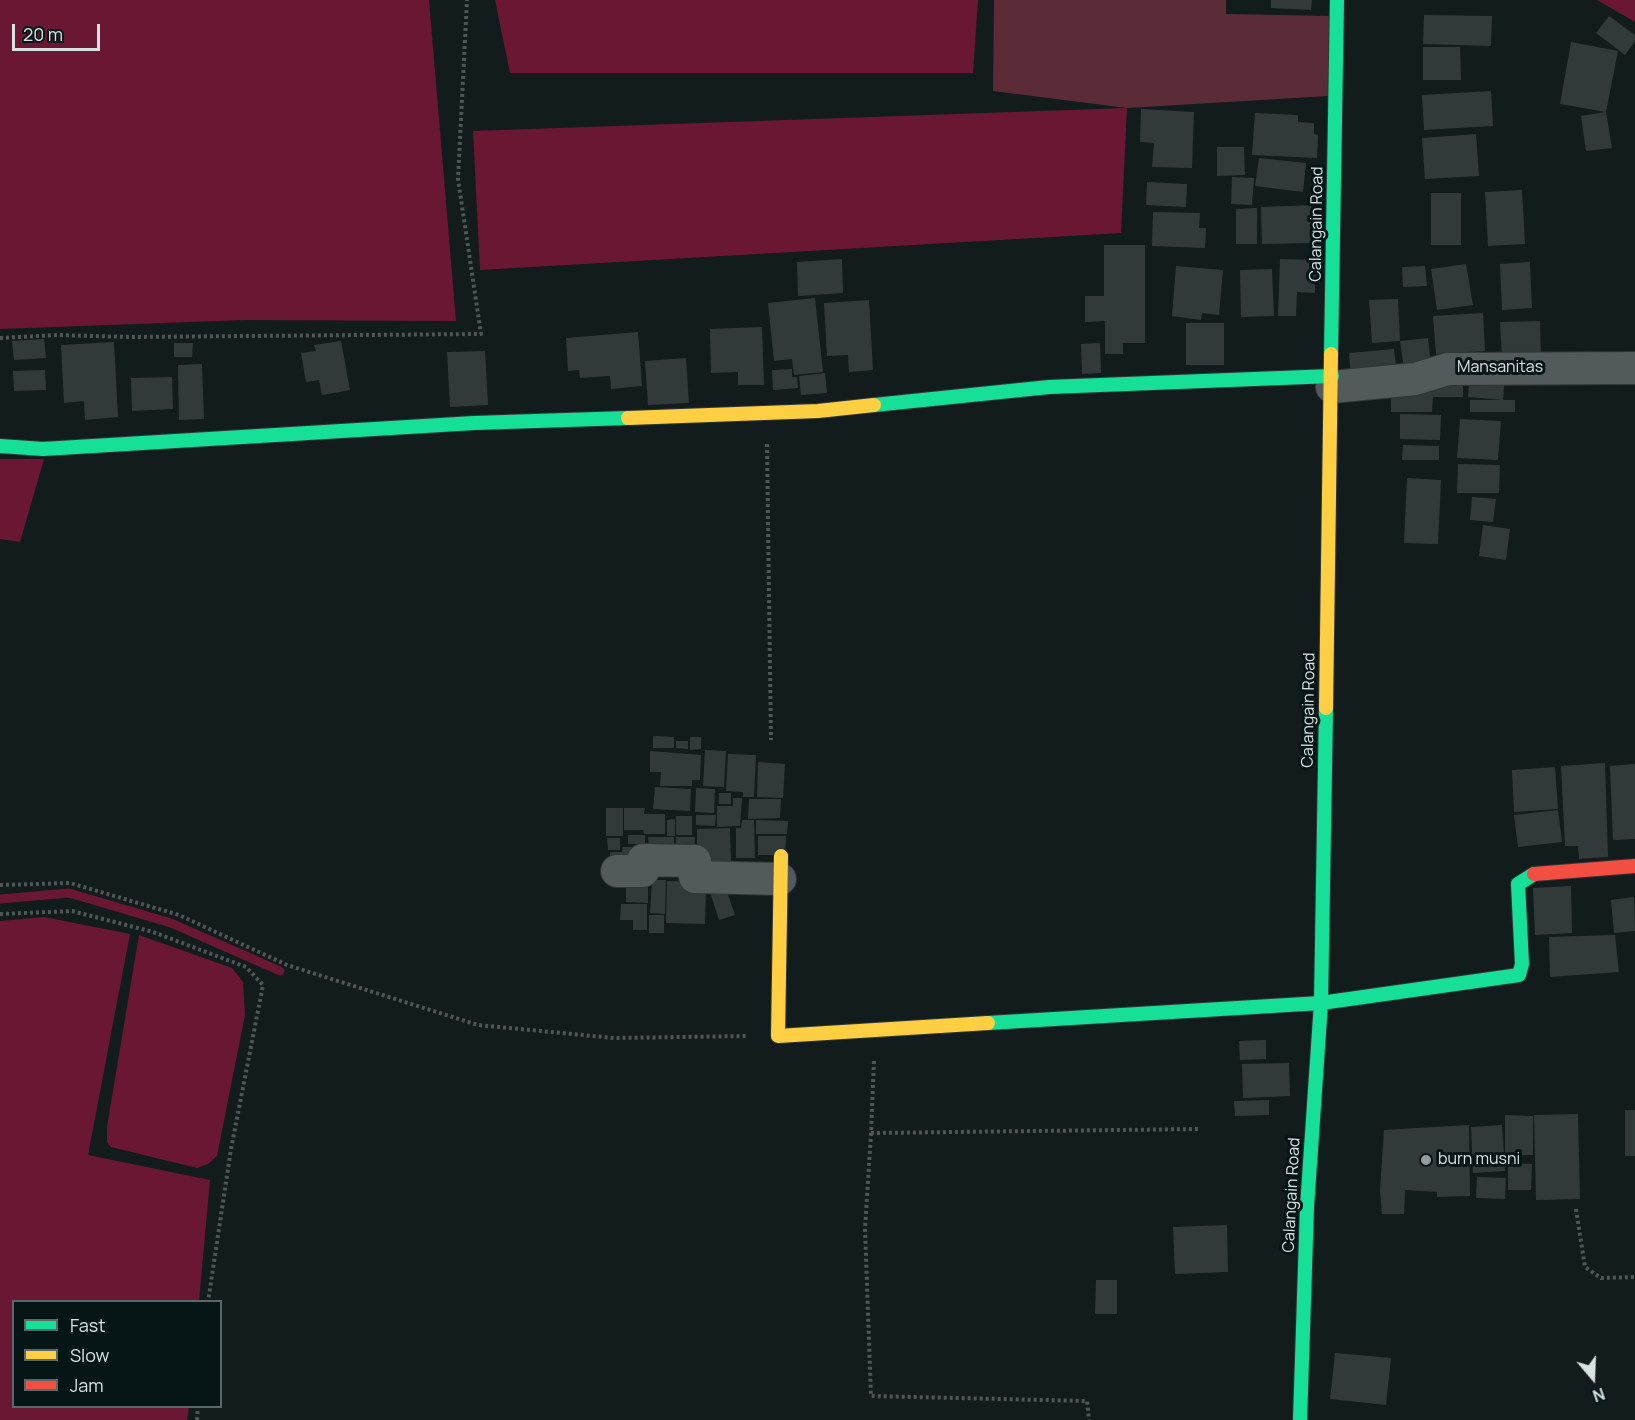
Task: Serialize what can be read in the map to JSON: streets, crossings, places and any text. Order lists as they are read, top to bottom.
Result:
{
  "streets": {
    "street": ["Calangain Road", "Mansanitas"]
  },
  "crossings": [
    ["Calangain Road", "Mansanitas"]
  ],
  "places": ["burn musni"],
  "legend": ["Fast", "Slow", "Jam"],
  "scale_bar": "20 m",
  "north": "bottom"
}
